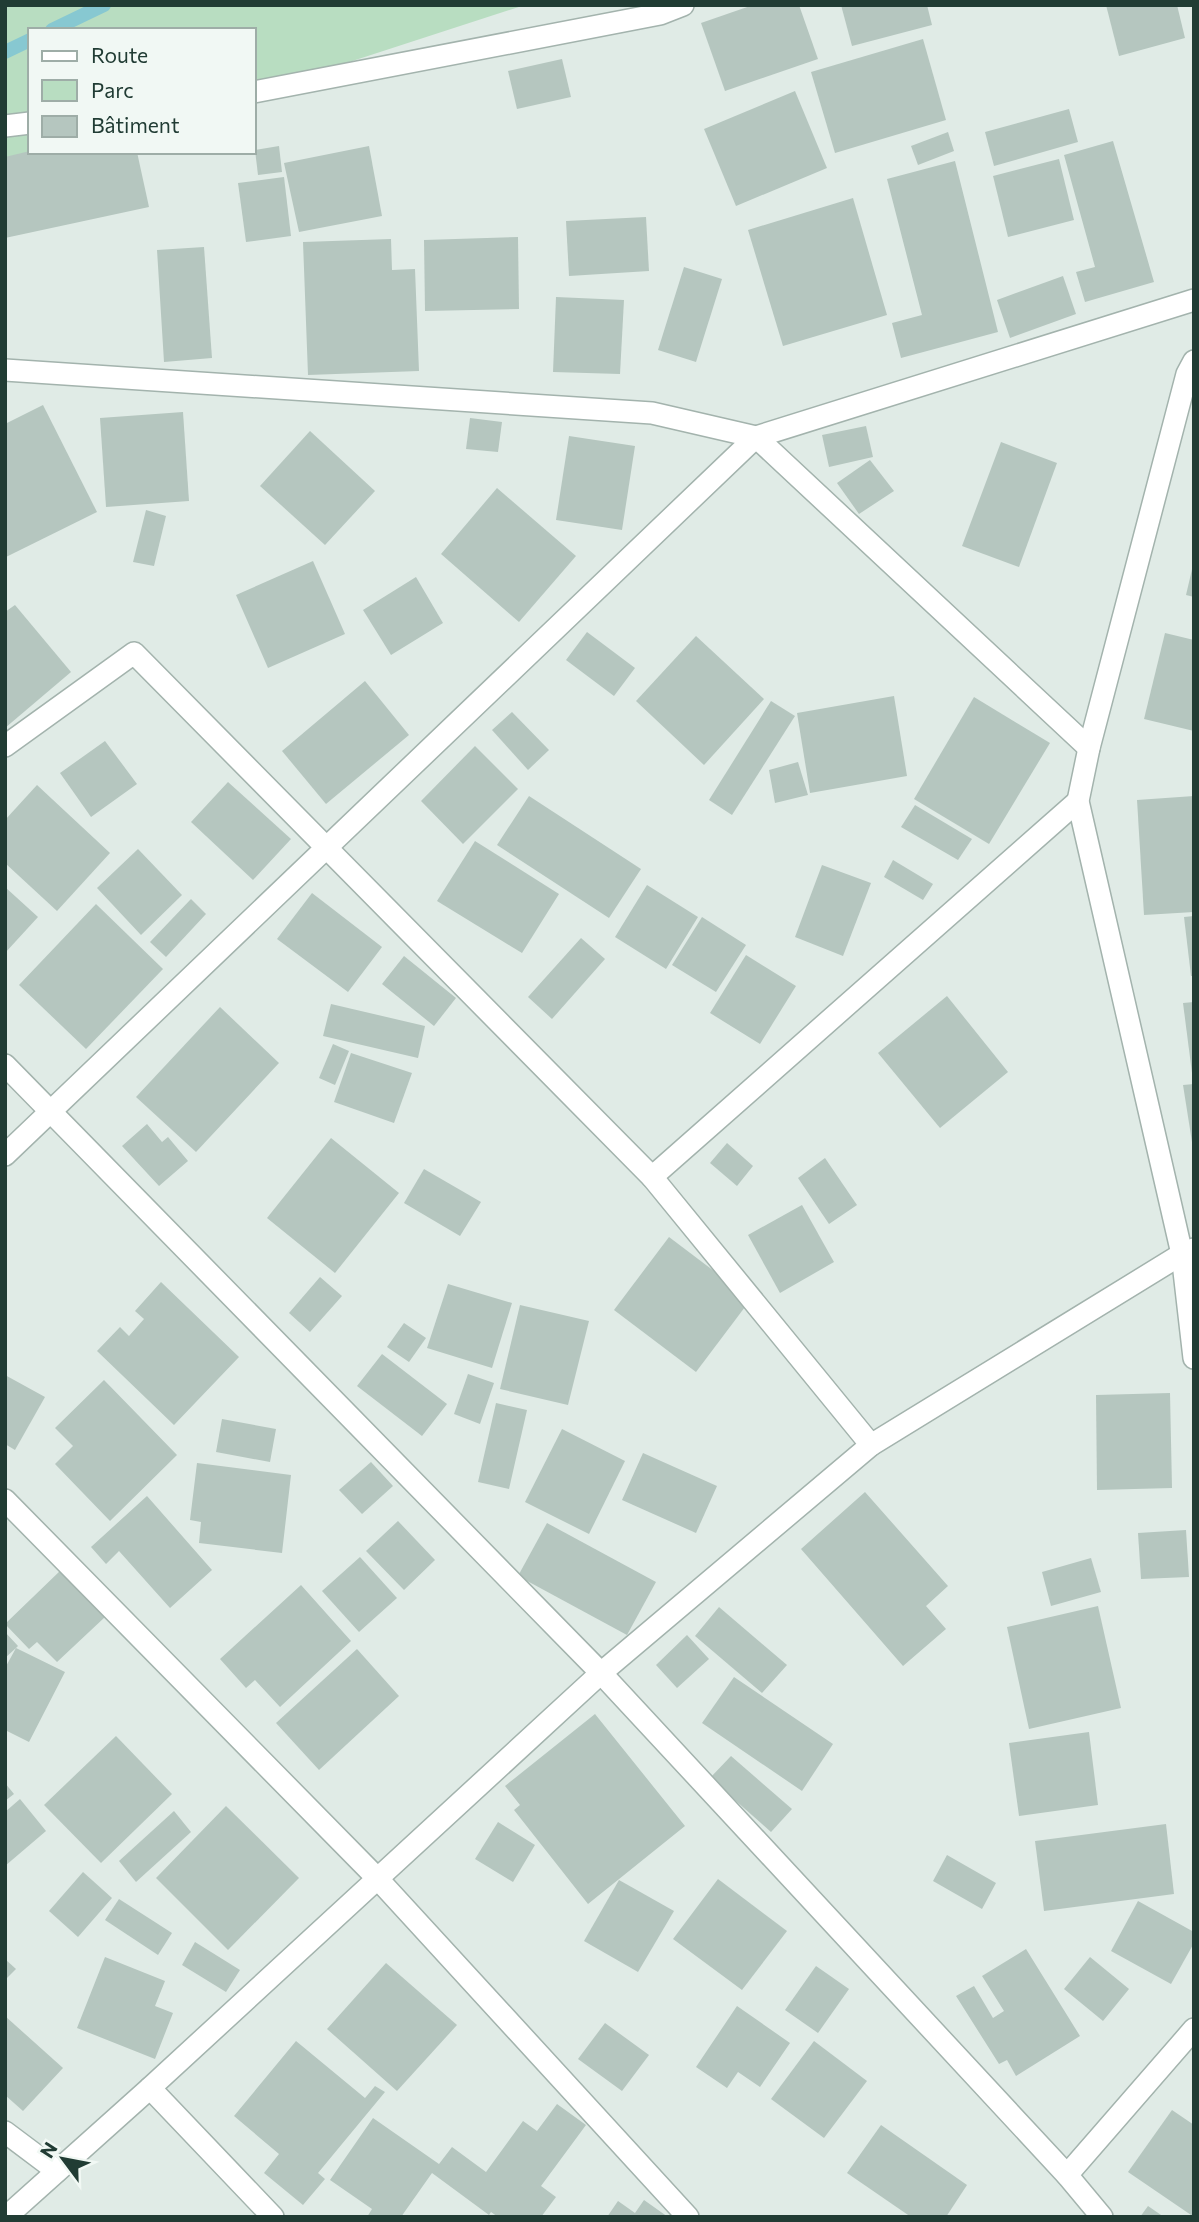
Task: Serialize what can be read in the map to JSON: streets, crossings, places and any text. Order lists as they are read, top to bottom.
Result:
{
  "legend": ["Route", "Parc", "Bâtiment"],
  "north": "top left"
}
